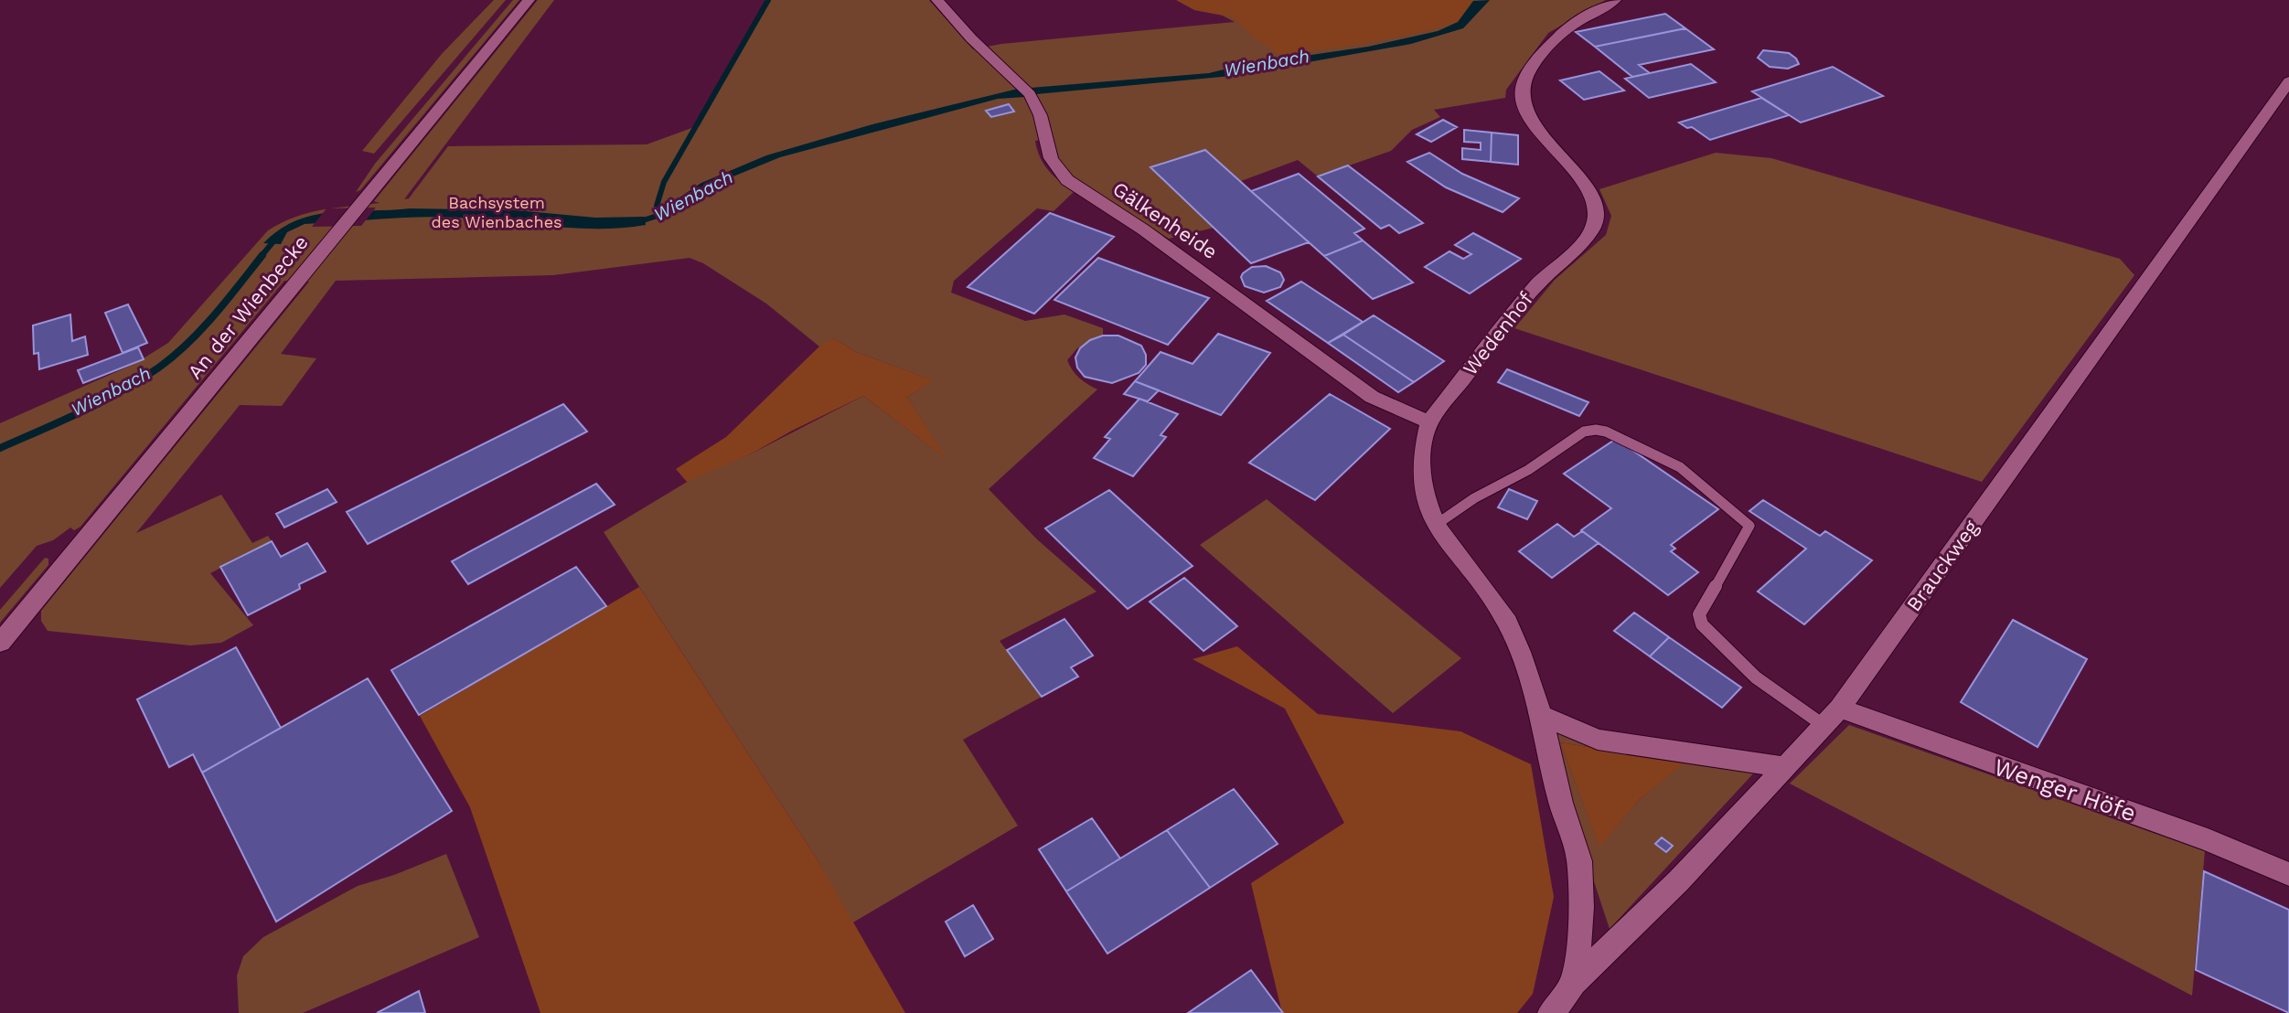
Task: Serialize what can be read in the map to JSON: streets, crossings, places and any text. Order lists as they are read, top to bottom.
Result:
{
  "streets": {
    "street": [
      "Gälkenheide",
      "An der Wienbecke",
      "Wedenhof",
      "Brauckweg",
      "Wenger Höfe"
    ]
  },
  "crossings": [
    ["Gälkenheide", "Wedenhof"],
    ["Wedenhof", "Brauckweg"],
    ["Brauckweg", "Wenger Höfe"]
  ],
  "water": ["Wienbach"],
  "parks": ["Bachsystem des Wienbaches"]
}
